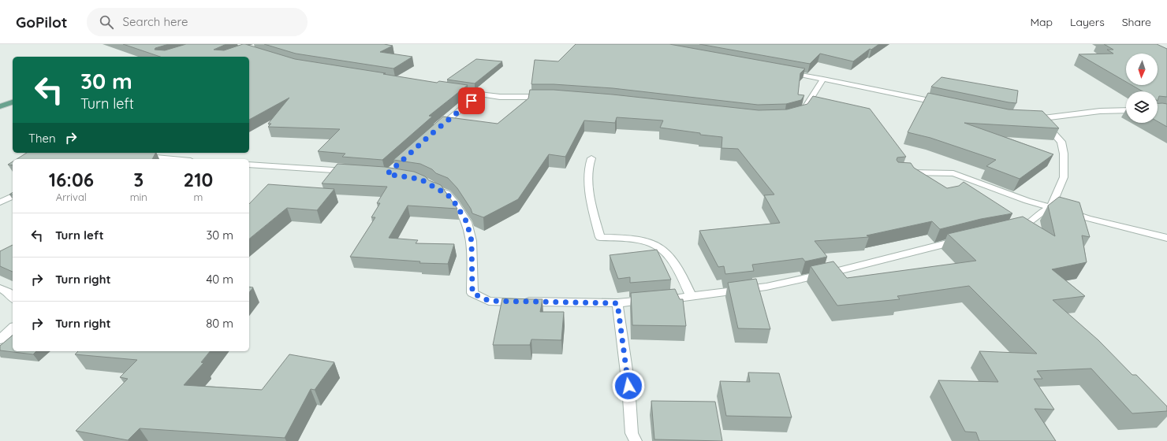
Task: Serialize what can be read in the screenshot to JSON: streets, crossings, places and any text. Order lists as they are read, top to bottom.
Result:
{
  "north": "bottom",
  "page": {
    "header": "GoPilot",
    "search": "Search here",
    "nav": ["Map", "Layers", "Share"],
    "turn": ["30 m", "Turn left"],
    "then": "Then",
    "eta": [
      "16:06",
      "Arrival",
      "3",
      "min",
      "210",
      "m"
    ],
    "list": [
      {
        "name": "Turn left",
        "value": "30 m"
      },
      {
        "name": "Turn right",
        "value": "40 m"
      },
      {
        "name": "Turn right",
        "value": "80 m"
      }
    ]
  }
}
